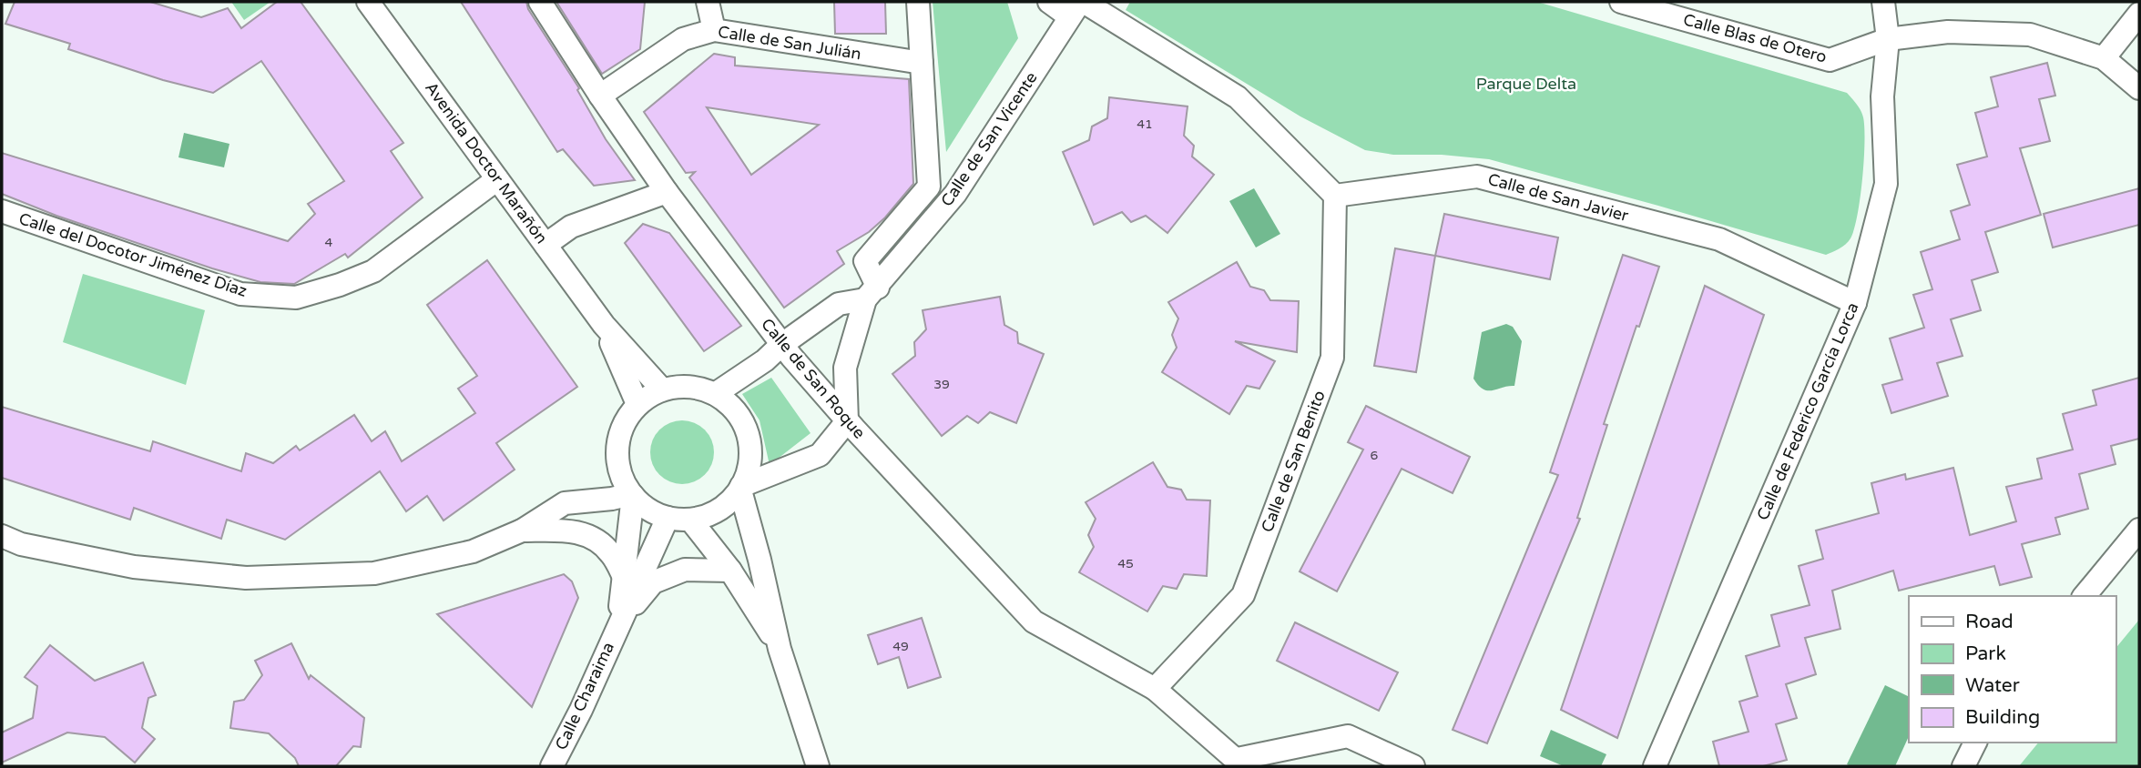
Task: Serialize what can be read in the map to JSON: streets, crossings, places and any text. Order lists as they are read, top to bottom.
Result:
{
  "streets": {
    "street": [
      "Calle Blas de Otero",
      "Calle de San Julián",
      "Calle de San Vicente",
      "Avenida Doctor Marañón",
      "Calle de San Javier",
      "Calle del Docotor Jiménez Díaz",
      "Calle de San Roque",
      "Calle de Federico García Lorca",
      "Calle de San Benito",
      "Calle Charaima"
    ]
  },
  "crossings": [
    ["Calle Blas de Otero", "Calle de Federico García Lorca"],
    ["Calle de San Julián", "Calle de San Roque"],
    ["Calle de San Vicente", "Calle de San Roque"],
    ["Avenida Doctor Marañón", "Calle del Docotor Jiménez Díaz"],
    ["Avenida Doctor Marañón", "Calle Charaima"],
    ["Calle de San Javier", "Calle de Federico García Lorca"],
    ["Calle de San Javier", "Calle de San Benito"],
    ["Calle de San Roque", "Calle de San Benito"]
  ],
  "parks": ["Parque Delta"],
  "house_numbers": [
    "41",
    "4",
    "39",
    "6",
    "45",
    "49"
  ],
  "legend": [
    "Road",
    "Park",
    "Water",
    "Building"
  ]
}
